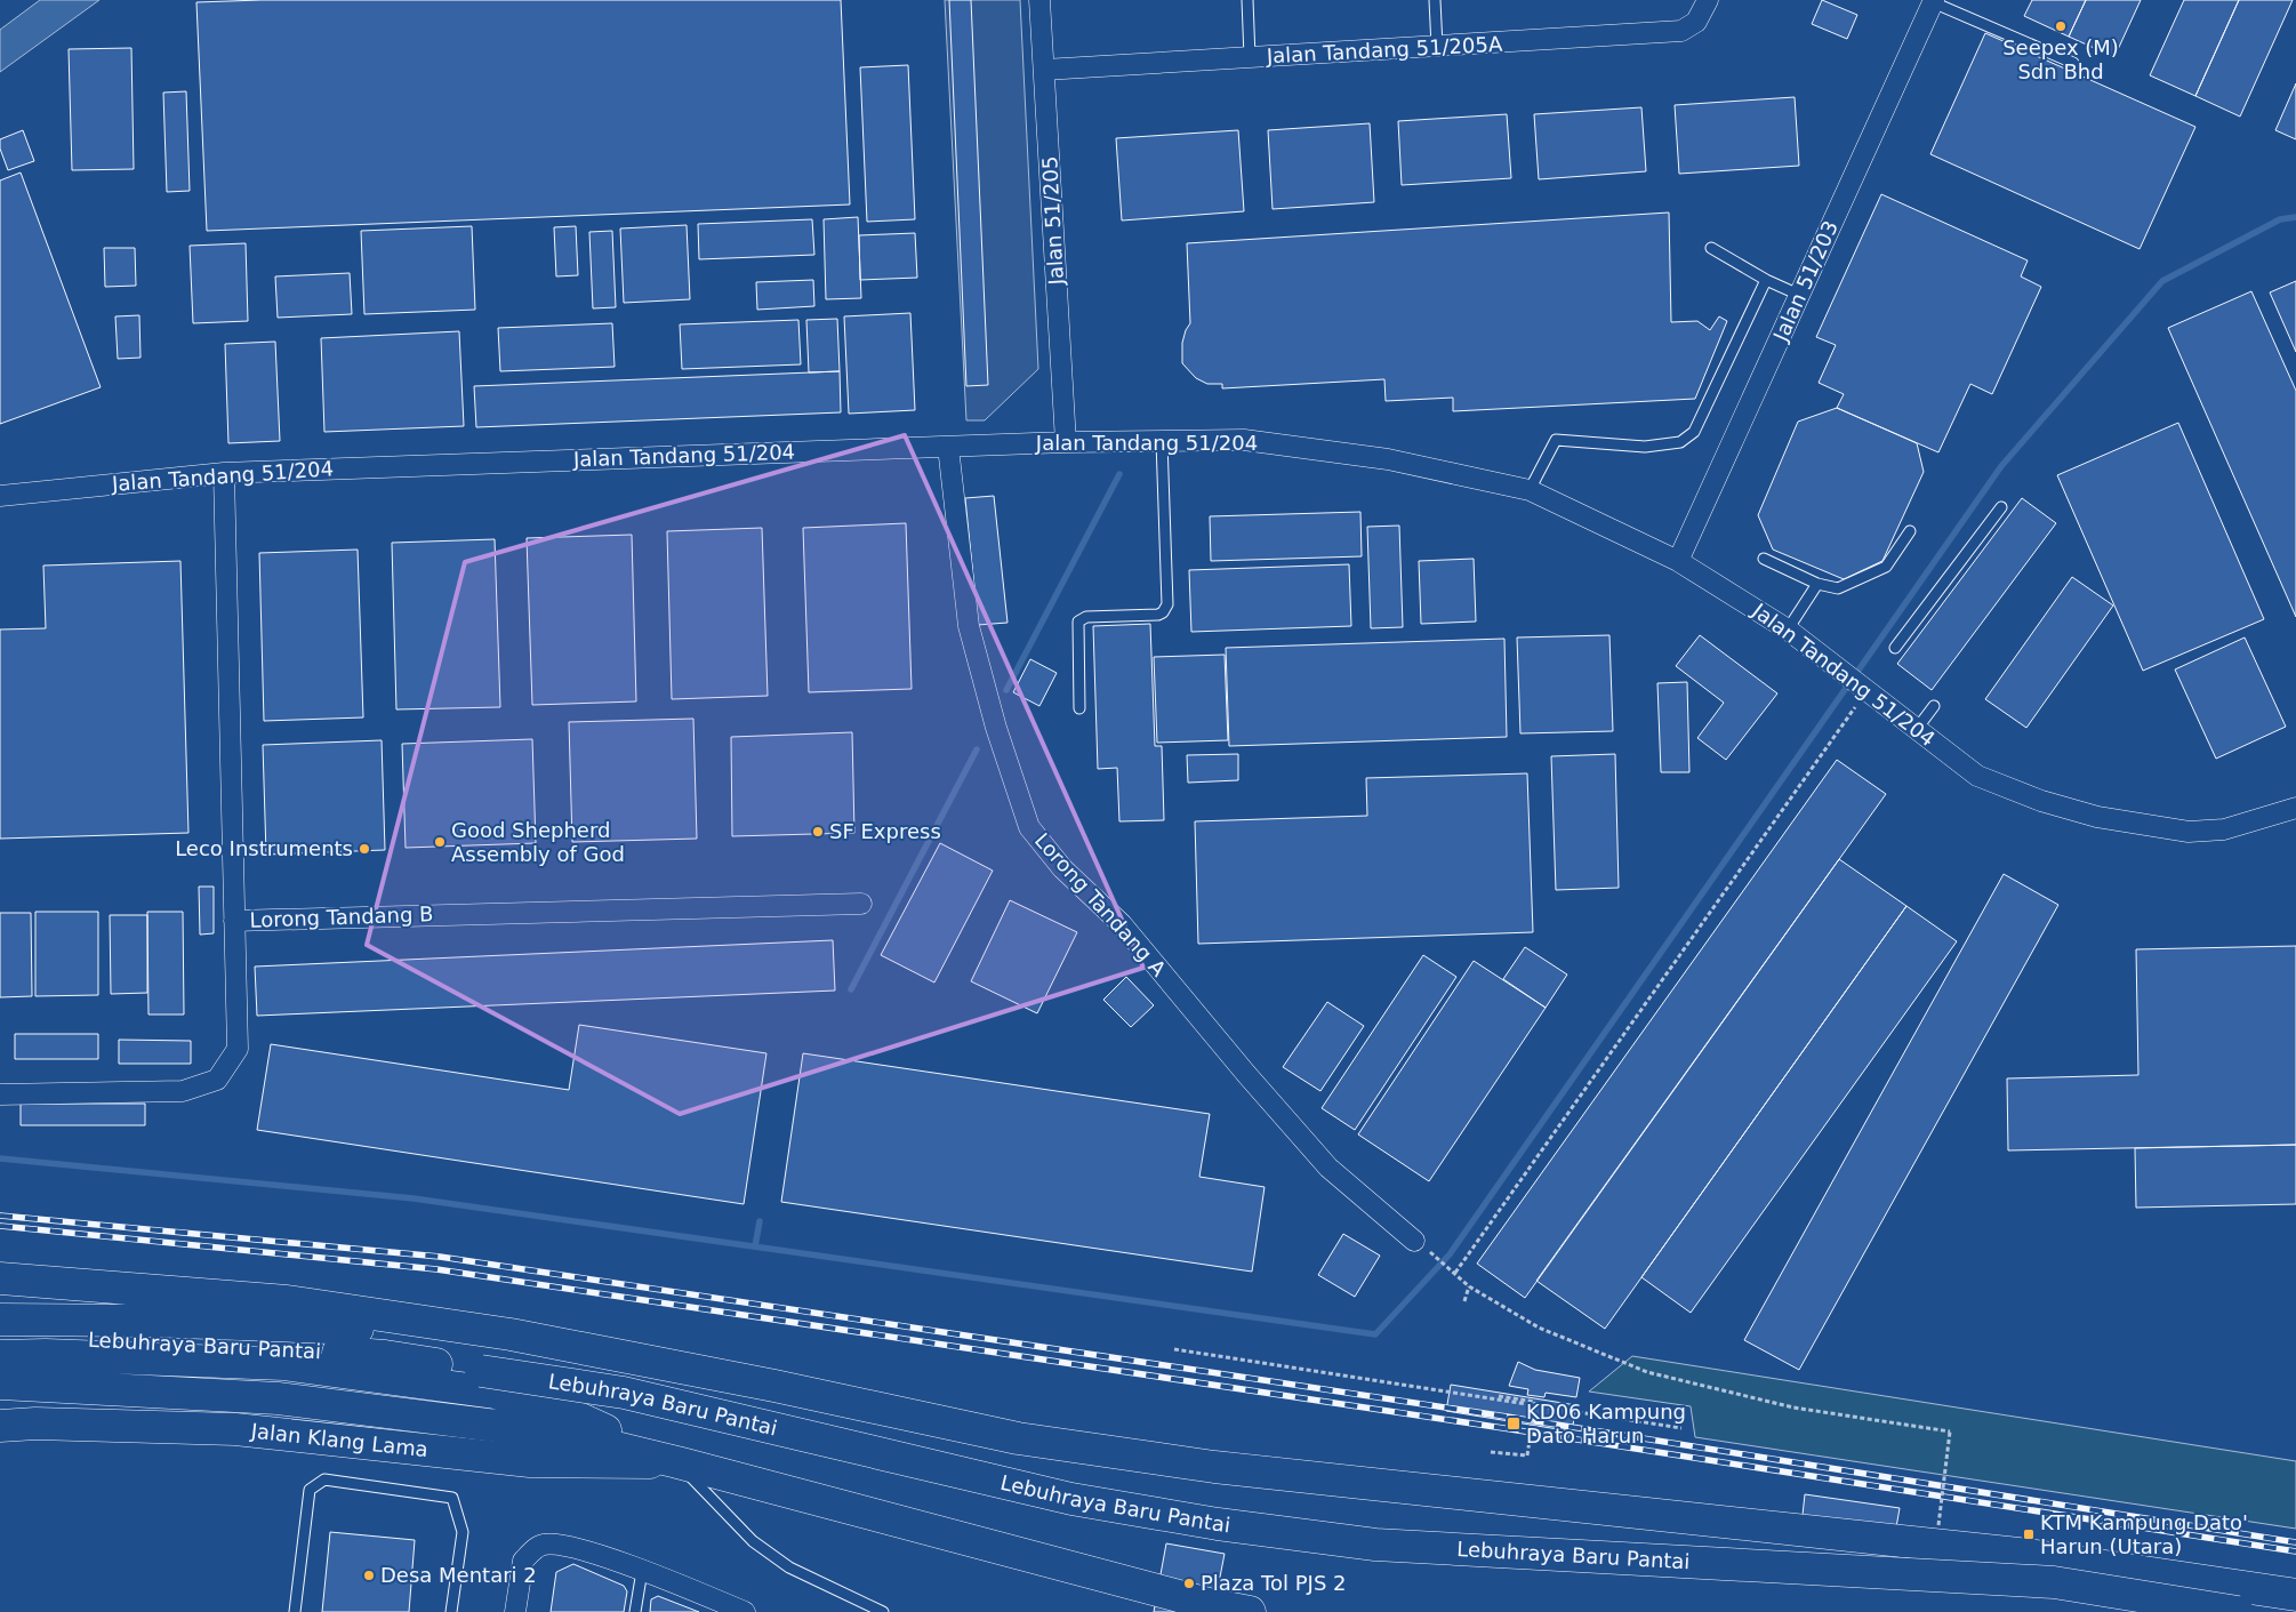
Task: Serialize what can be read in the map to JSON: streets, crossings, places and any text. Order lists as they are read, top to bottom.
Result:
{
  "streets": {
    "main road": ["Lebuhraya Baru Pantai", "Jalan Klang Lama"],
    "street": [
      "Jalan Tandang 51/205A",
      "Jalan 51/205",
      "Jalan 51/203",
      "Jalan Tandang 51/204",
      "Lorong Tandang A",
      "Lorong Tandang B"
    ]
  },
  "crossings": [
    ["Jalan Tandang 51/205A", "Jalan 51/205"],
    ["Jalan 51/205", "Jalan Tandang 51/204"],
    ["Jalan 51/203", "Jalan Tandang 51/204"],
    ["Jalan Tandang 51/204", "Lorong Tandang A"],
    ["Jalan Tandang 51/204", "Lorong Tandang B"]
  ],
  "places": {
    "other": [
      "Seepex (M) Sdn Bhd",
      "SF Express",
      "Good Shepherd Assembly of God",
      "Leco Instruments",
      "Desa Mentari 2",
      "Plaza Tol PJS 2"
    ],
    "transit": ["KD06 Kampung Dato Harun", "KTM Kampung Dato' Harun (Utara)"]
  }
}
